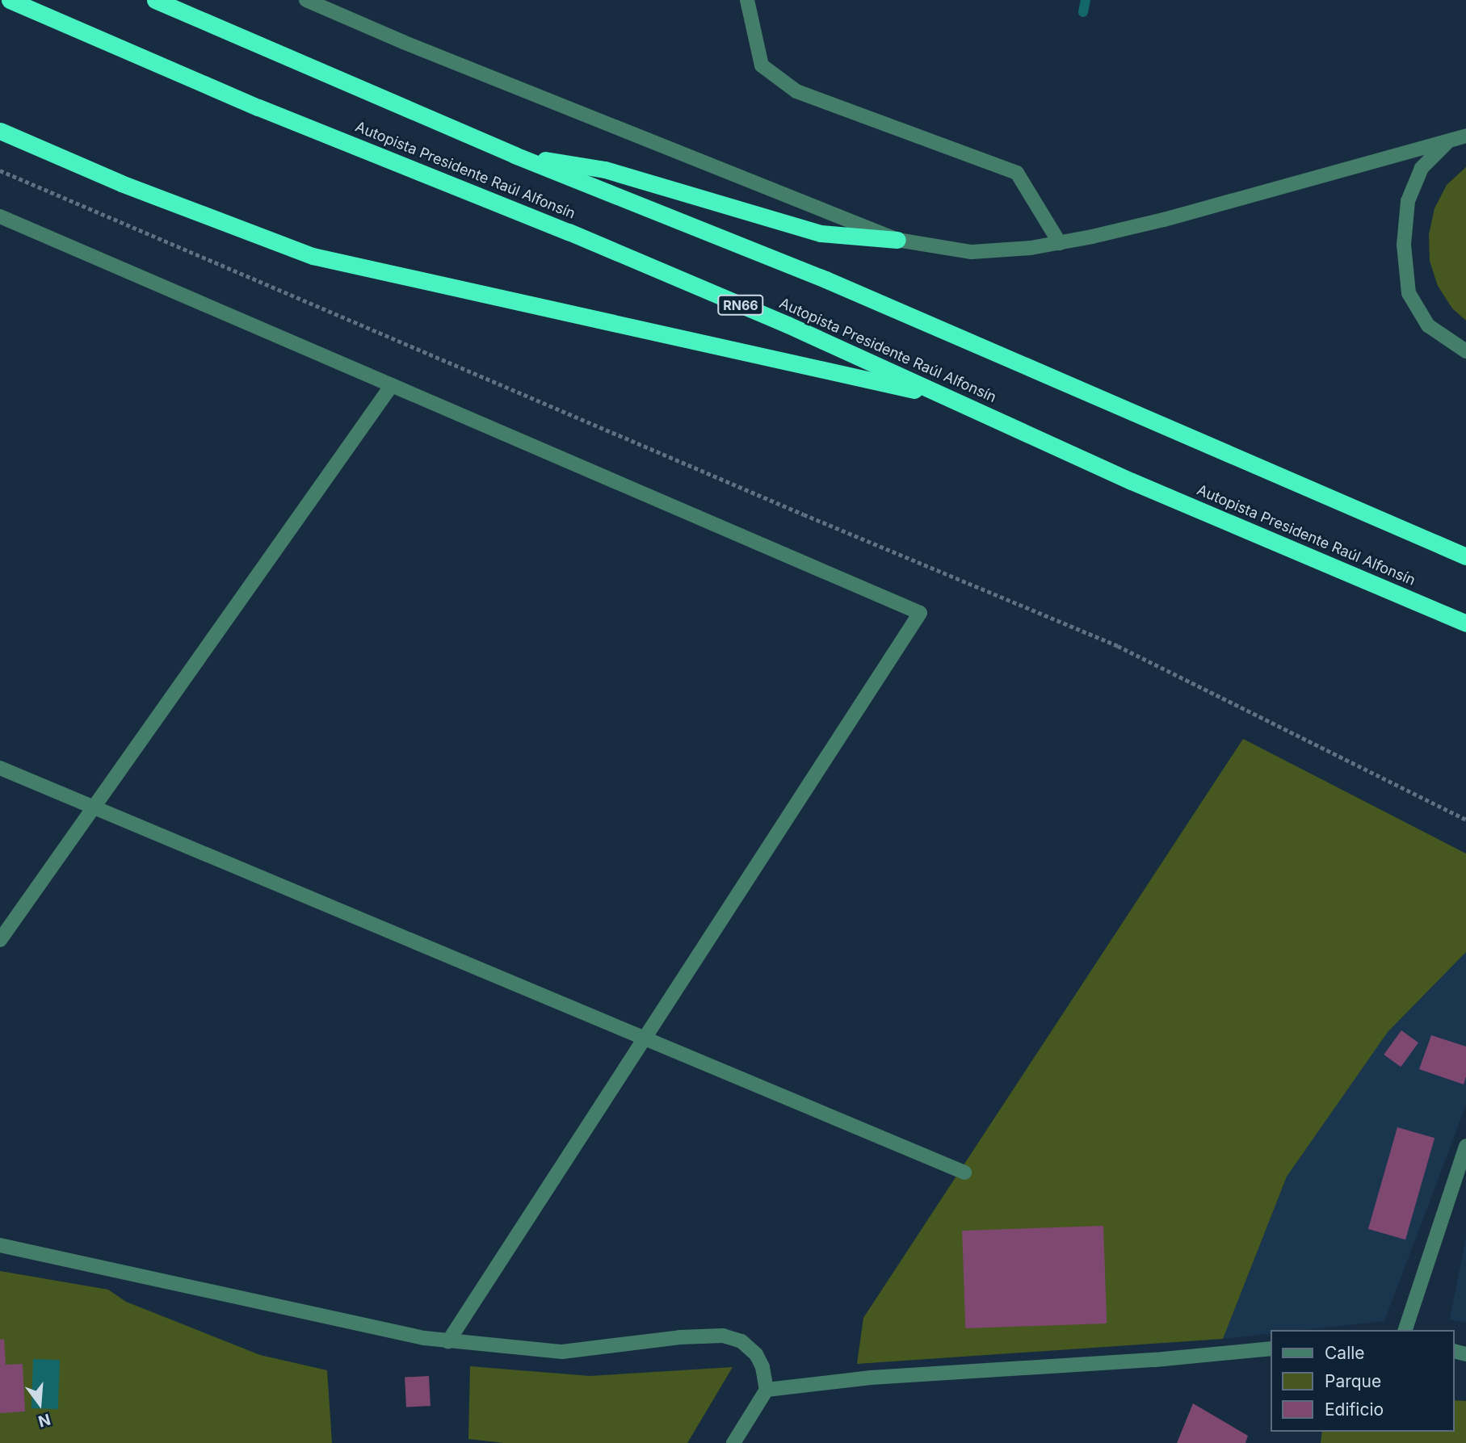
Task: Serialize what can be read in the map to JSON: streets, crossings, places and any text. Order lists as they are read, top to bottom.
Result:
{
  "streets": {
    "highway": ["Autopista Presidente Raúl Alfonsín", "RN66"]
  },
  "legend": ["Calle", "Parque", "Edificio"],
  "north": "bottom"
}
